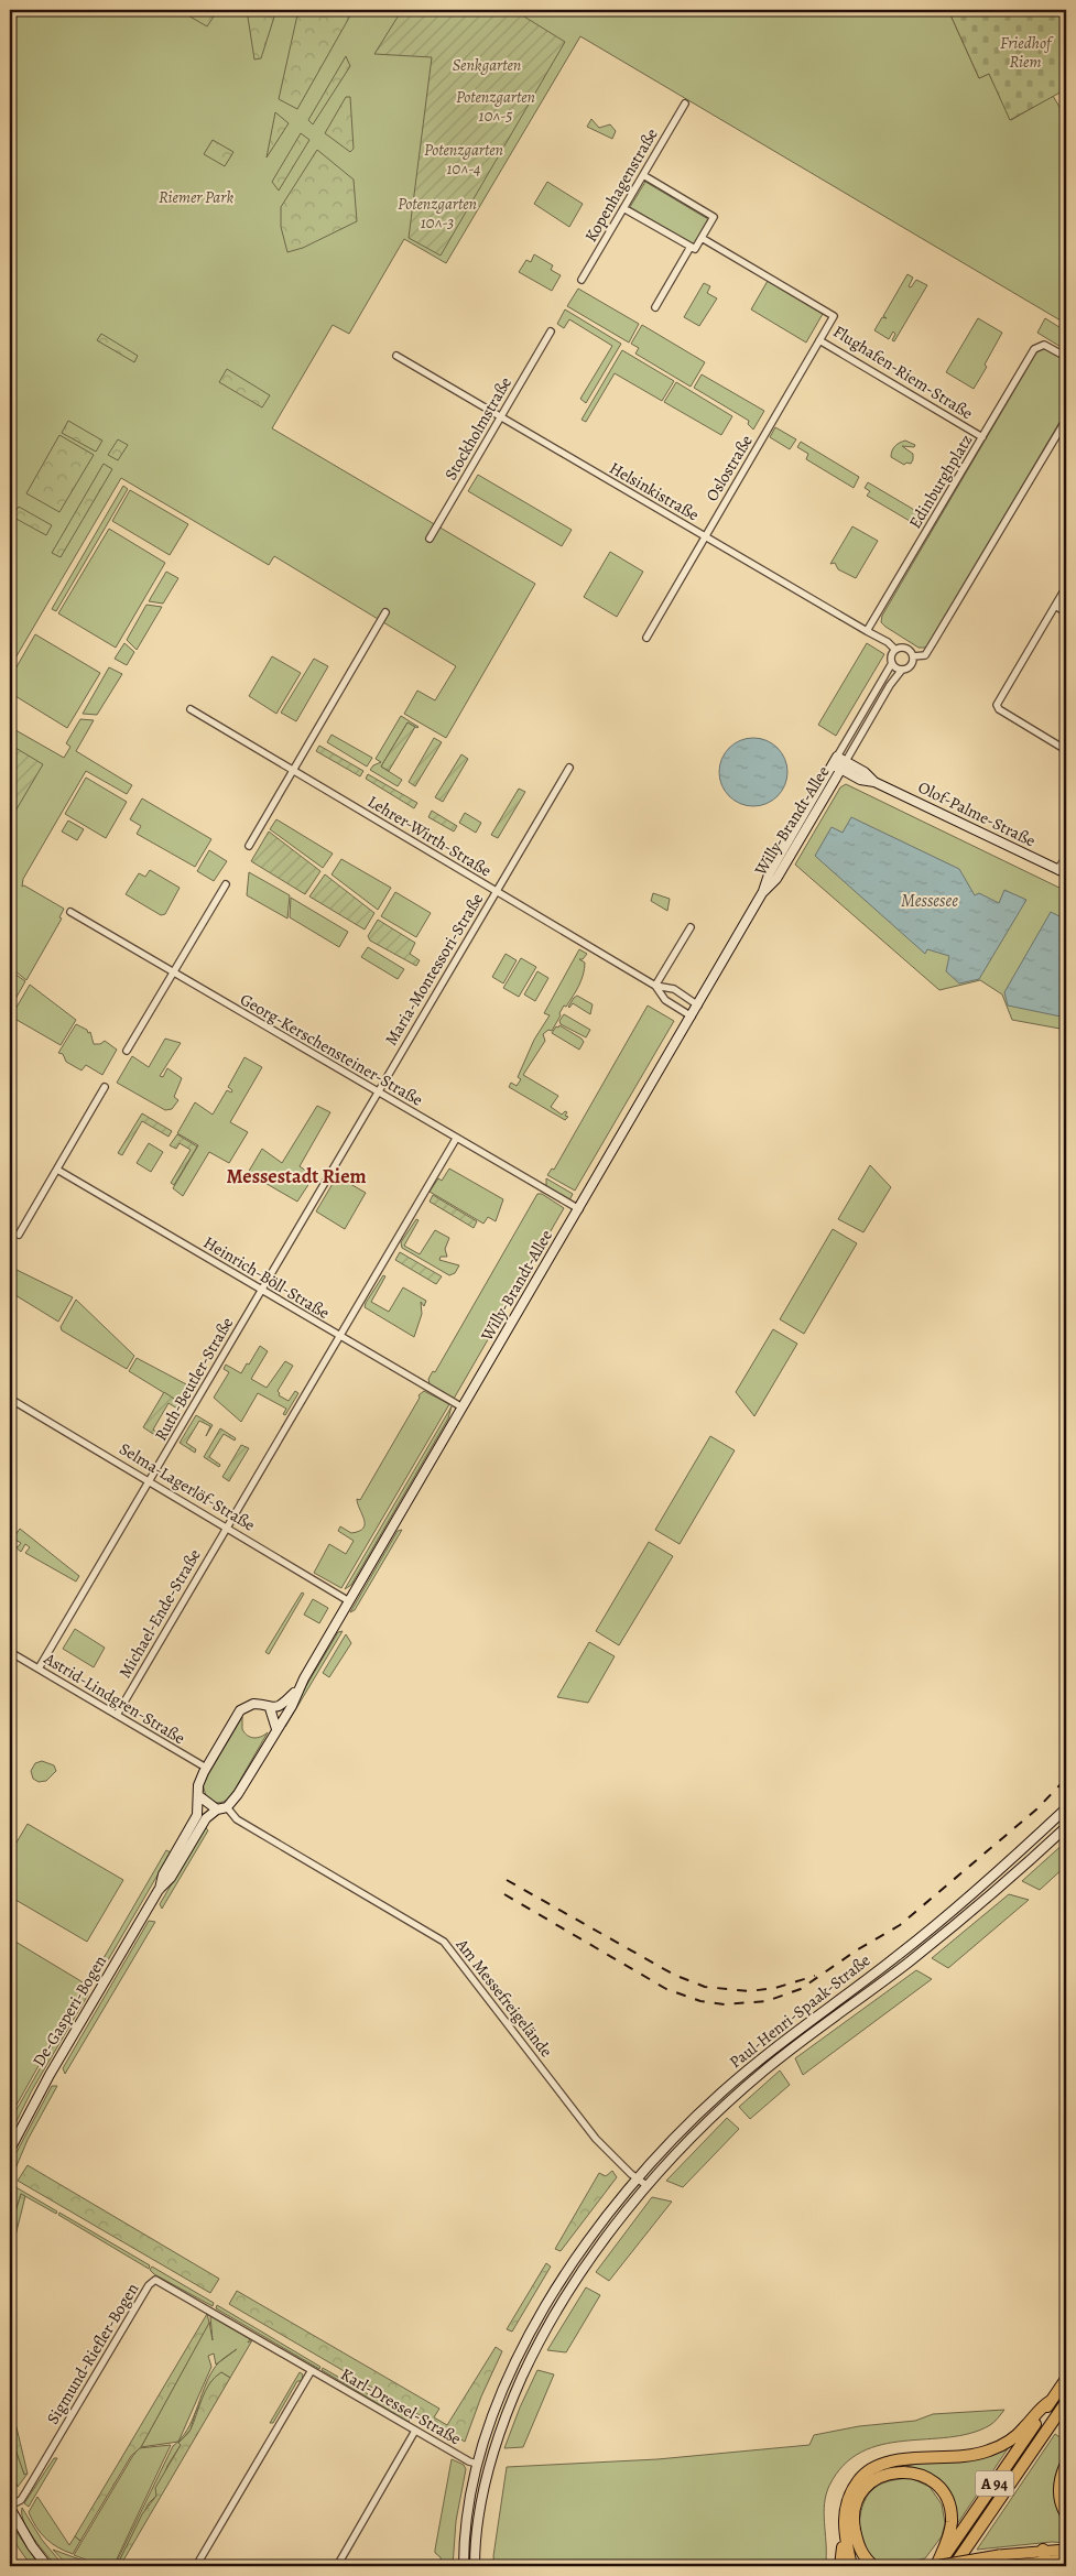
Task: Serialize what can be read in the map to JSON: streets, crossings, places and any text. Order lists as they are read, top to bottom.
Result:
{
  "streets": {
    "highway": ["A 94"],
    "main road": [
      "Olof-Palme-Straße",
      "Willy-Brandt-Allee",
      "De-Gasperi-Bogen",
      "Paul-Henri-Spaak-Straße"
    ],
    "street": [
      "Kopenhagenstraße",
      "Flughafen-Riem-Straße",
      "Stockholmstraße",
      "Oslostraße",
      "Edinburghplatz",
      "Helsinkistraße",
      "Lehrer-Wirth-Straße",
      "Maria-Montessori-Straße",
      "Georg-Kerschensteiner-Straße",
      "Heinrich-Böll-Straße",
      "Ruth-Beutler-Straße",
      "Selma-Lagerlöf-Straße",
      "Michael-Ende-Straße",
      "Astrid-Lindgren-Straße",
      "Am Messefreigelände",
      "Sigmund-Riefler-Bogen",
      "Karl-Dressel-Straße"
    ]
  },
  "crossings": [
    ["Flughafen-Riem-Straße", "Oslostraße"],
    ["Flughafen-Riem-Straße", "Edinburghplatz"],
    ["Stockholmstraße", "Helsinkistraße"],
    ["Oslostraße", "Helsinkistraße"],
    ["Edinburghplatz", "Helsinkistraße"],
    ["Olof-Palme-Straße", "Willy-Brandt-Allee"],
    ["Willy-Brandt-Allee", "Lehrer-Wirth-Straße"],
    ["Willy-Brandt-Allee", "Georg-Kerschensteiner-Straße"],
    ["Willy-Brandt-Allee", "Heinrich-Böll-Straße"],
    ["Willy-Brandt-Allee", "Selma-Lagerlöf-Straße"],
    ["Willy-Brandt-Allee", "Am Messefreigelände"],
    ["Lehrer-Wirth-Straße", "Maria-Montessori-Straße"],
    ["Maria-Montessori-Straße", "Georg-Kerschensteiner-Straße"],
    ["Maria-Montessori-Straße", "Heinrich-Böll-Straße"],
    ["Maria-Montessori-Straße", "Ruth-Beutler-Straße"],
    ["Georg-Kerschensteiner-Straße", "Michael-Ende-Straße"],
    ["Heinrich-Böll-Straße", "Ruth-Beutler-Straße"],
    ["Heinrich-Böll-Straße", "Michael-Ende-Straße"],
    ["Ruth-Beutler-Straße", "Selma-Lagerlöf-Straße"],
    ["Ruth-Beutler-Straße", "Astrid-Lindgren-Straße"],
    ["Selma-Lagerlöf-Straße", "Michael-Ende-Straße"],
    ["Michael-Ende-Straße", "Astrid-Lindgren-Straße"],
    ["Am Messefreigelände", "Paul-Henri-Spaak-Straße"],
    ["Paul-Henri-Spaak-Straße", "Karl-Dressel-Straße"],
    ["Sigmund-Riefler-Bogen", "Karl-Dressel-Straße"]
  ],
  "districts": ["Messestadt Riem"],
  "water": ["Messesee"],
  "parks": [
    "Friedhof Riem",
    "Senkgarten",
    "Potenzgarten 10^-5",
    "Potenzgarten 10^-4",
    "Riemer Park",
    "Potenzgarten 10^-3"
  ]
}
